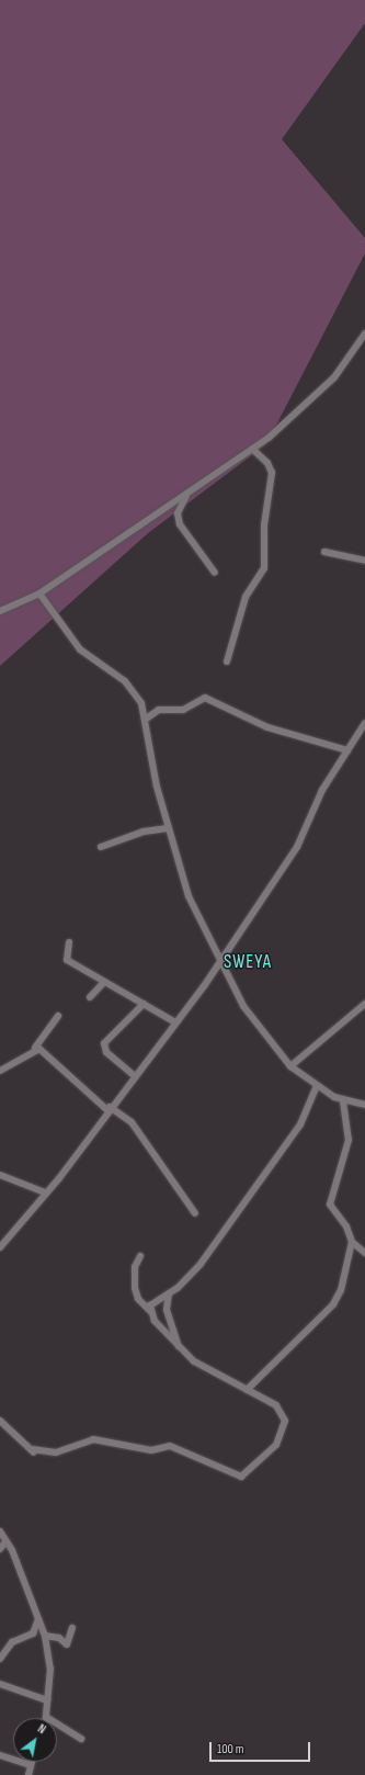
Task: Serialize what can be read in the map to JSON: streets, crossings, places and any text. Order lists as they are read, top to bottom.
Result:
{
  "districts": ["SWEYA"],
  "scale_bar": "100 m",
  "north": "top right"
}
